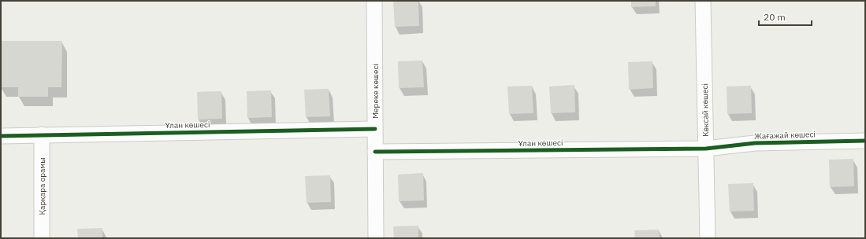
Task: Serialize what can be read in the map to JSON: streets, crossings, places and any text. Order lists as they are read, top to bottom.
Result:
{
  "streets": {
    "street": [
      "Мереке көшесі",
      "Көксай көшесі",
      "Ұлан көшесі",
      "Жағажай көшесі",
      "Қарқара орамы"
    ]
  },
  "crossings": [
    ["Мереке көшесі", "Ұлан көшесі"],
    ["Көксай көшесі", "Ұлан көшесі"],
    ["Көксай көшесі", "Жағажай көшесі"],
    ["Ұлан көшесі", "Жағажай көшесі"],
    ["Ұлан көшесі", "Қарқара орамы"]
  ],
  "scale_bar": "20 m"
}
